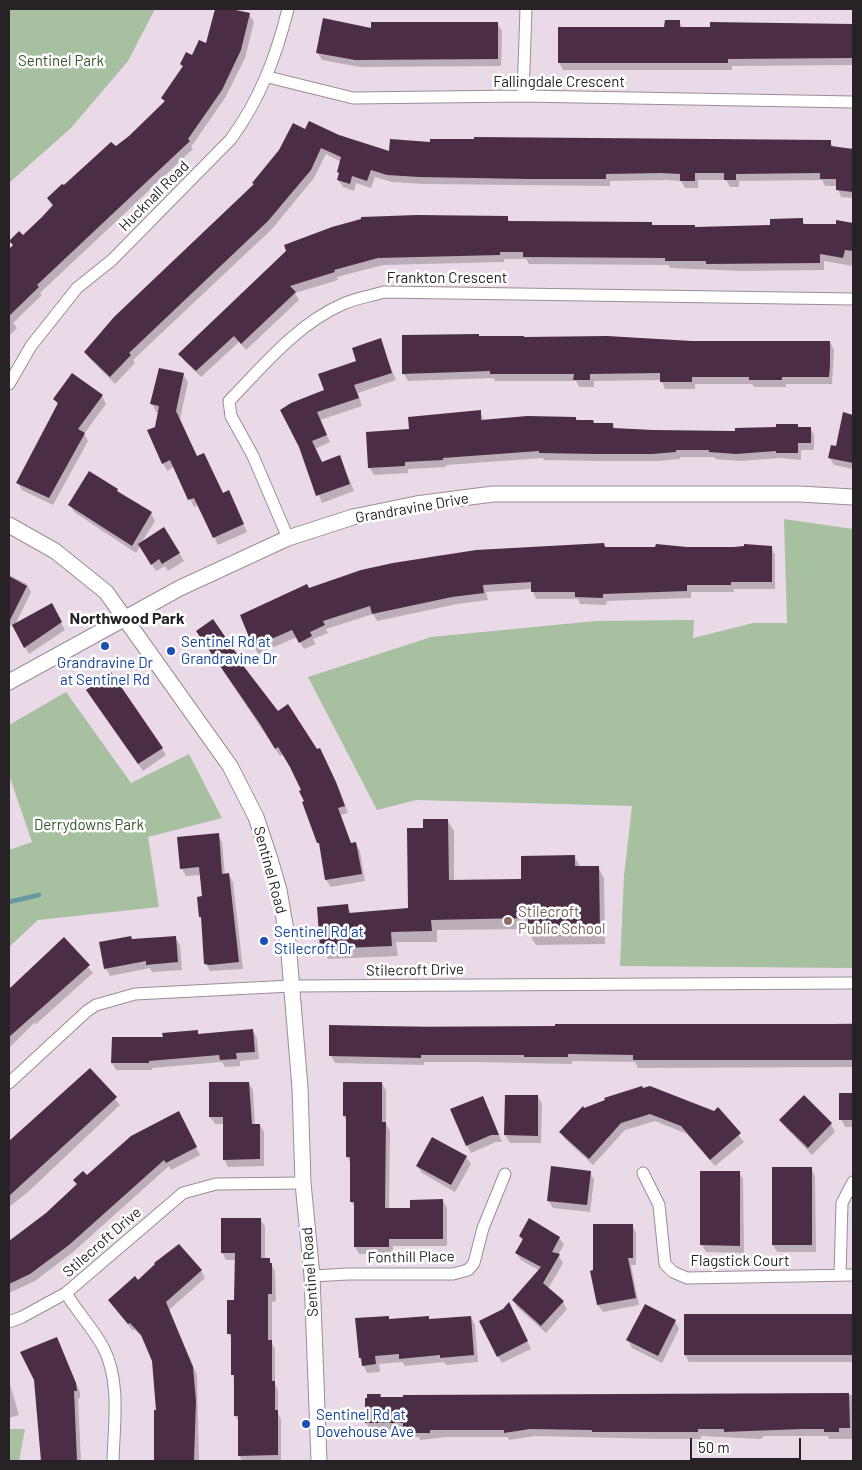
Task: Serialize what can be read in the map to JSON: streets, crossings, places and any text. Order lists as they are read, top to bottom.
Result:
{
  "streets": {
    "street": [
      "Fallingdale Crescent",
      "Hucknall Road",
      "Frankton Crescent",
      "Grandravine Drive",
      "Sentinel Road",
      "Stilecroft Drive",
      "Fonthill Place",
      "Flagstick Court"
    ]
  },
  "crossings": [
    ["Fallingdale Crescent", "Hucknall Road"],
    ["Frankton Crescent", "Grandravine Drive"],
    ["Grandravine Drive", "Sentinel Road"],
    ["Sentinel Road", "Stilecroft Drive"],
    ["Sentinel Road", "Fonthill Place"]
  ],
  "districts": ["Northwood Park"],
  "parks": ["Sentinel Park", "Derrydowns Park"],
  "places": [
    "Grandravine Dr at Sentinel Rd",
    "Sentinel Rd at Grandravine Dr",
    "Stilecroft Public School",
    "Sentinel Rd at Stilecroft Dr",
    "Sentinel Rd at Dovehouse Ave"
  ],
  "scale_bar": "50 m"
}
